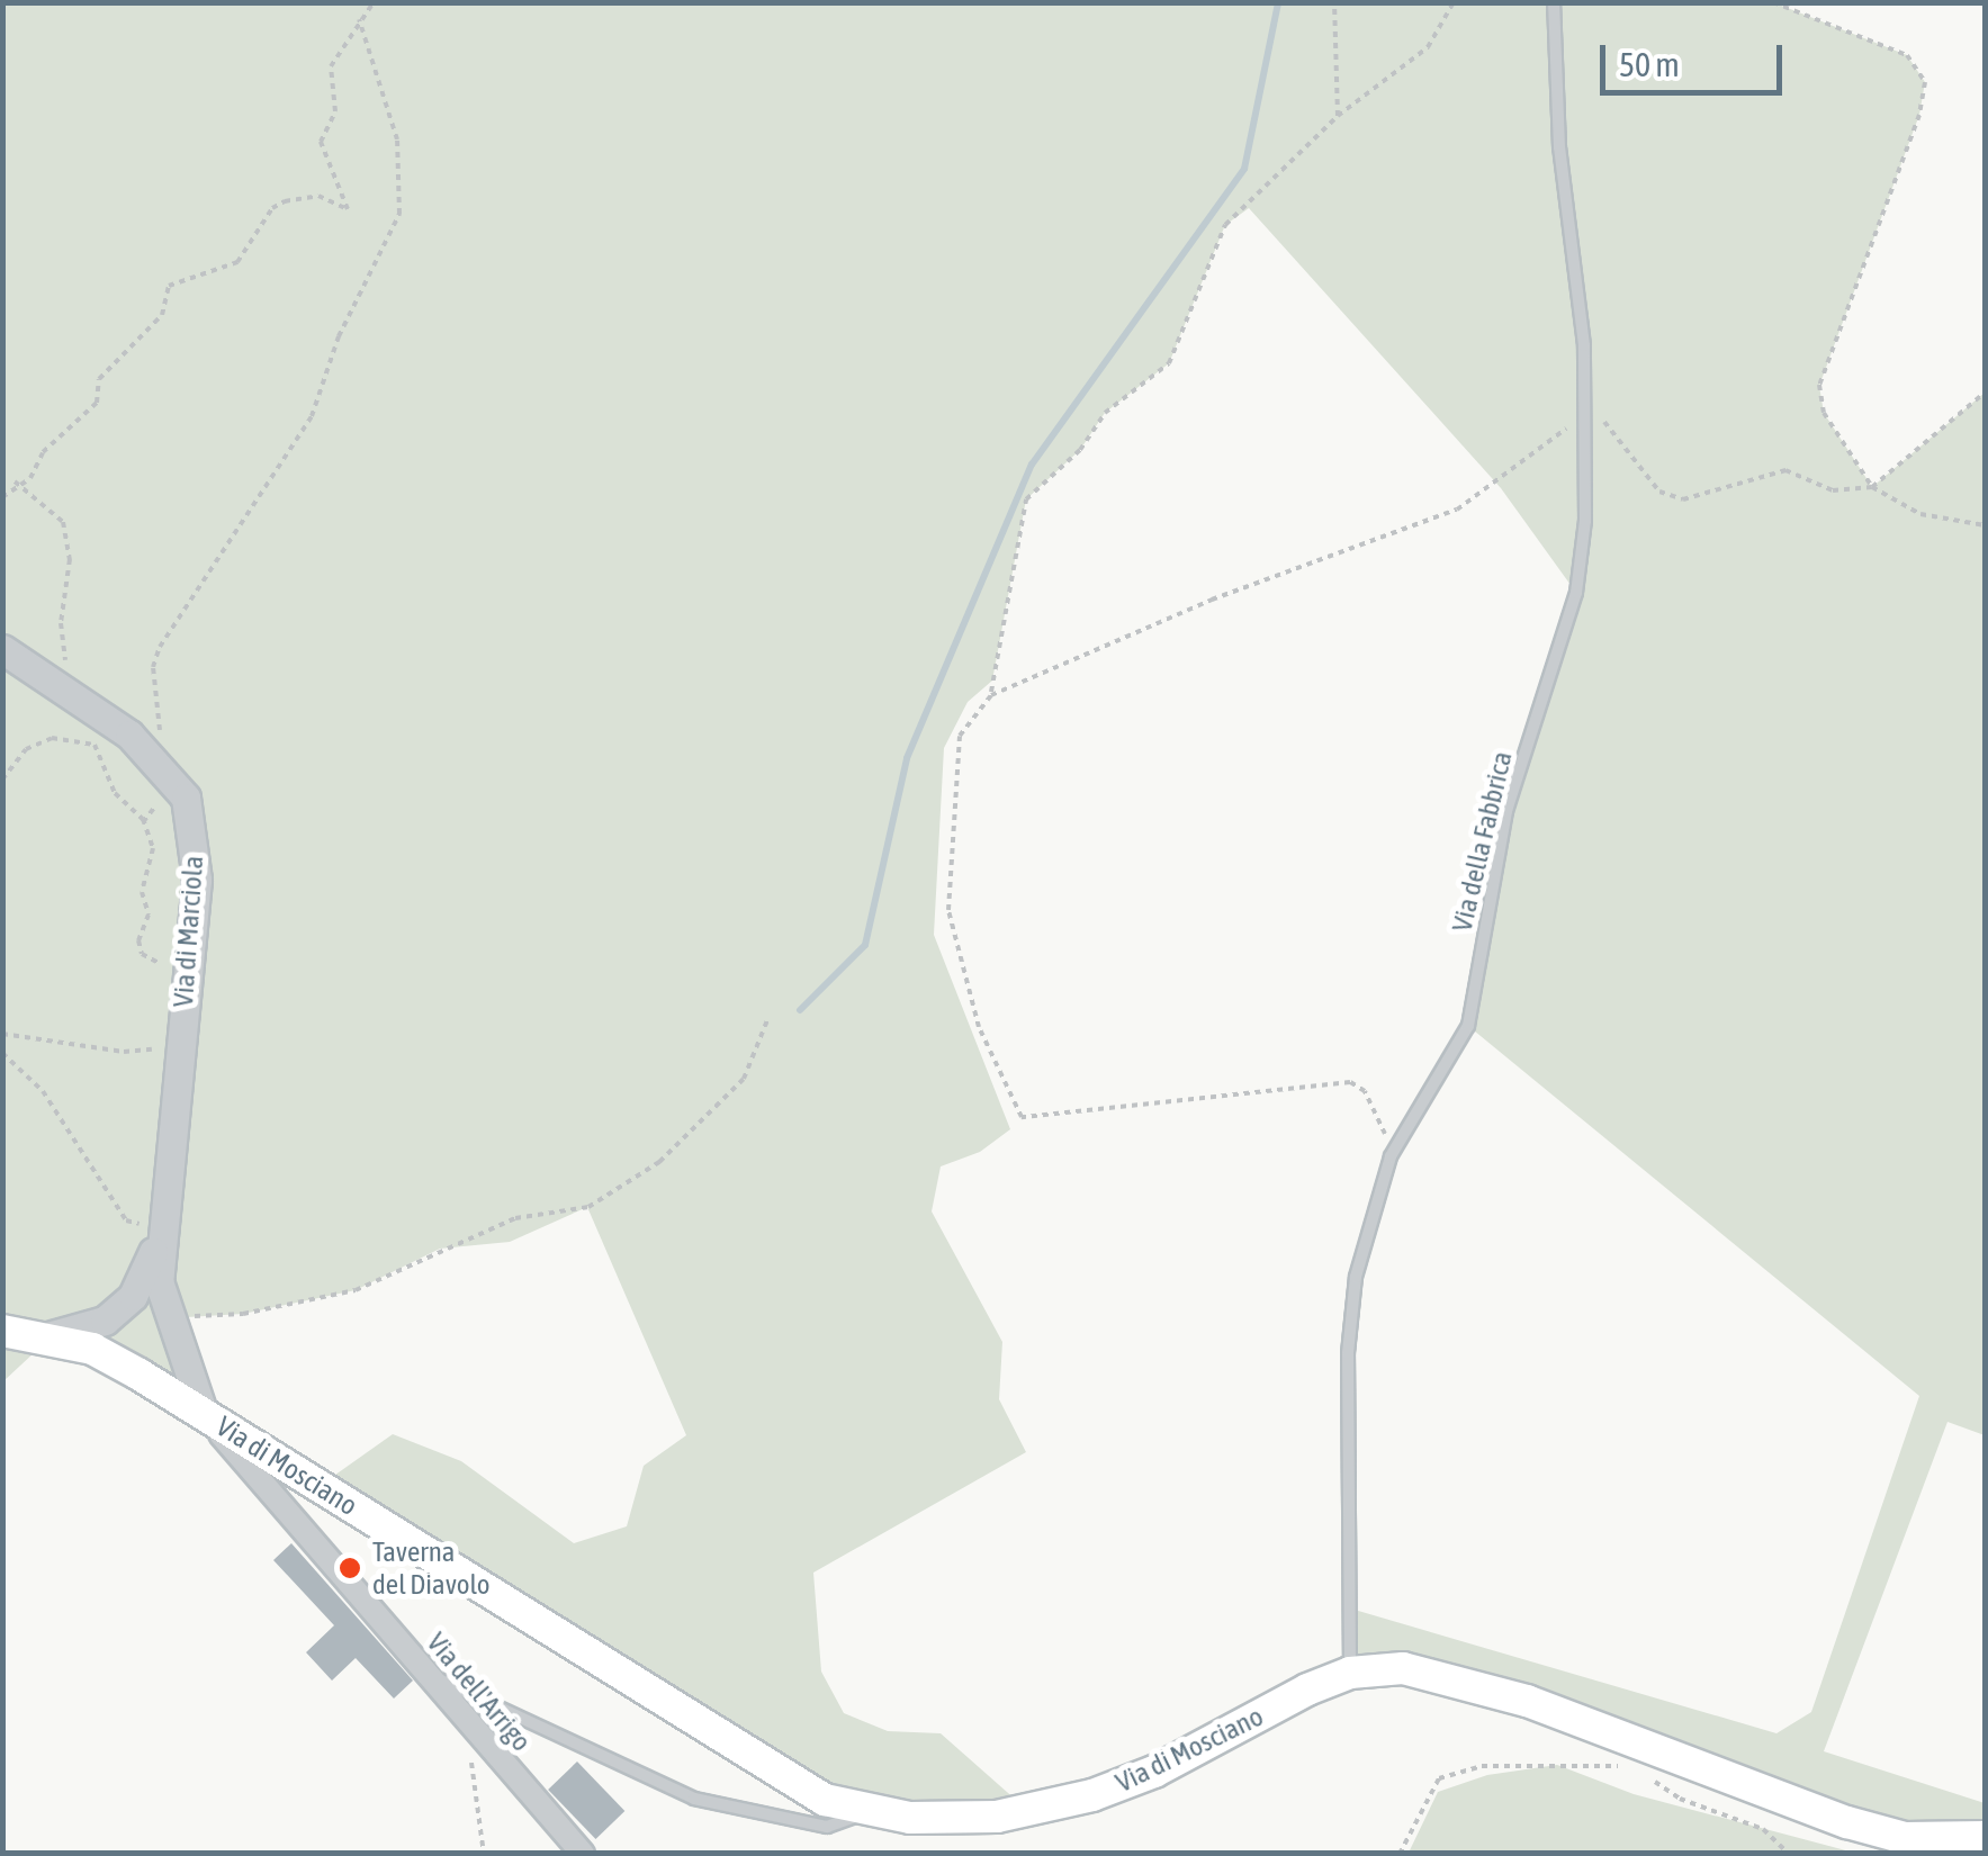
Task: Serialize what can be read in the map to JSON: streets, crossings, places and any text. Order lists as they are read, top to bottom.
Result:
{
  "streets": {
    "main road": ["Via di Mosciano"],
    "street": ["Via di Marciola", "Via dell'Arrigo"],
    "lane": ["Via della Fabbrica"]
  },
  "crossings": [
    ["Via della Fabbrica", "Via di Mosciano"],
    ["Via di Marciola", "Via di Mosciano"],
    ["Via di Marciola", "Via dell'Arrigo"],
    ["Via di Mosciano", "Via dell'Arrigo"]
  ],
  "places": ["Taverna del Diavolo"],
  "scale_bar": "50 m"
}
